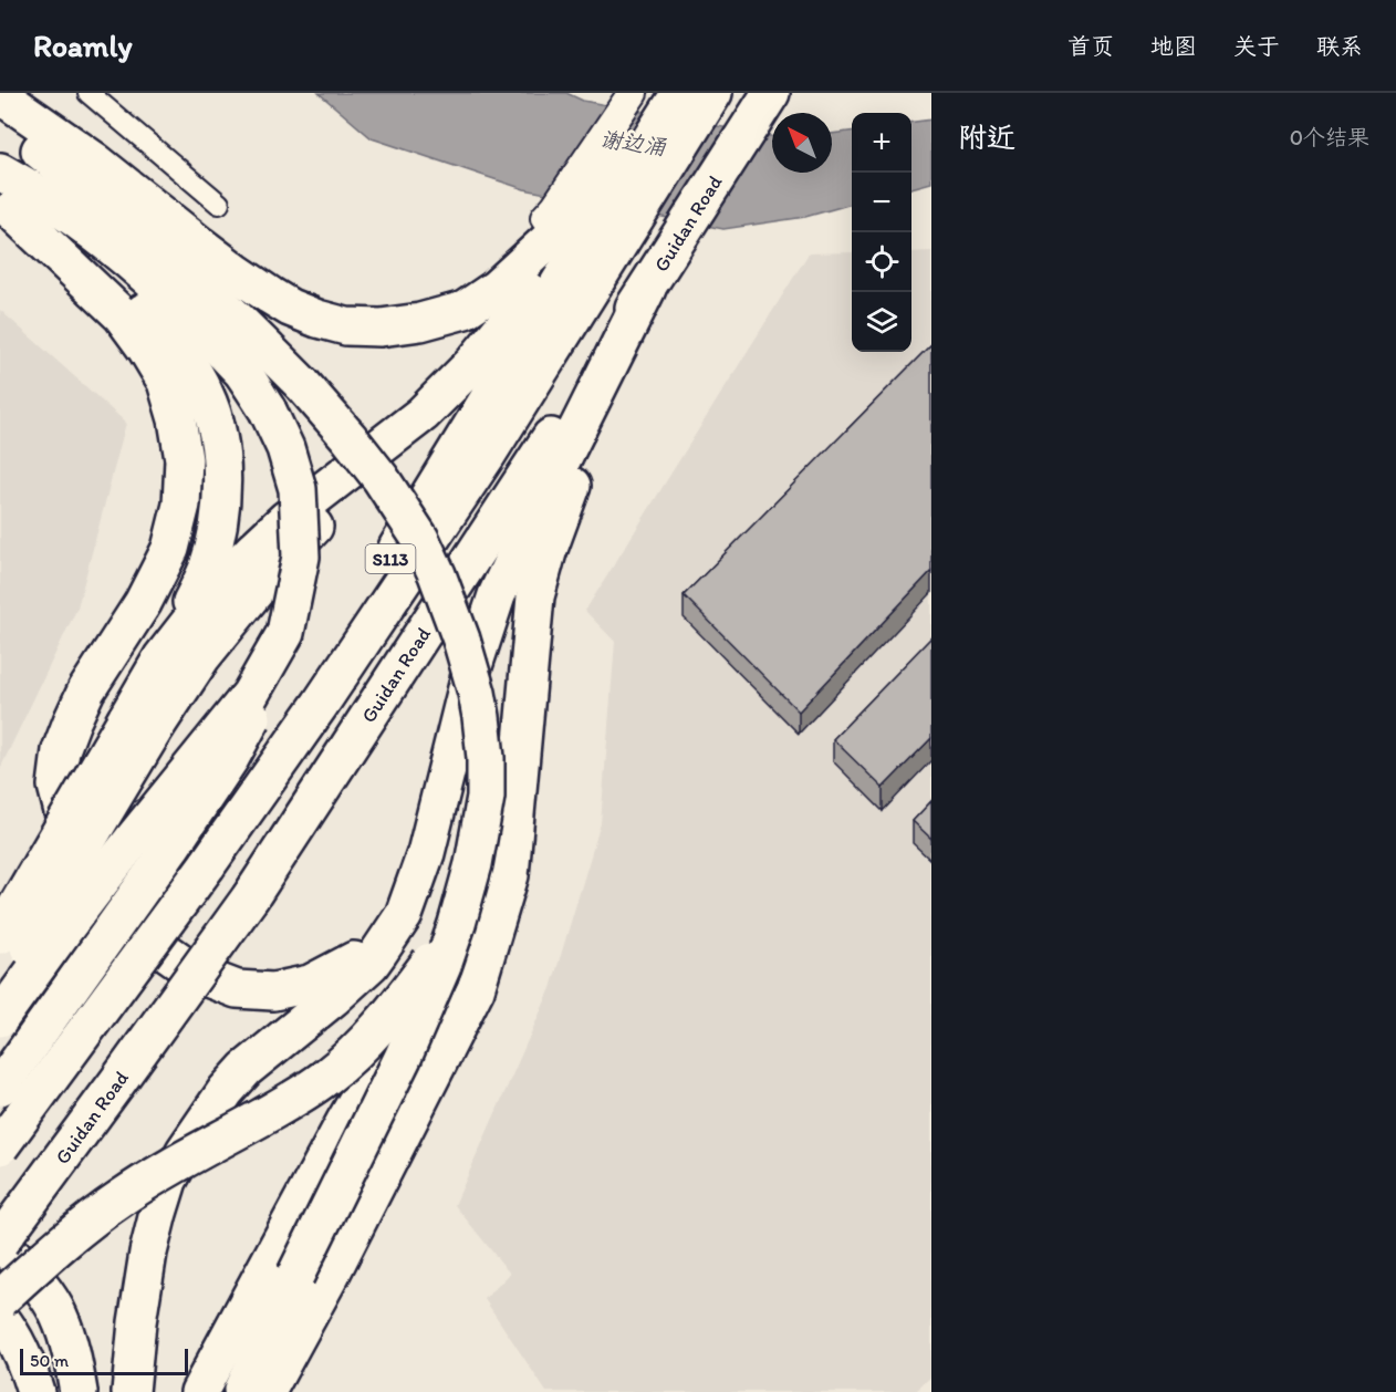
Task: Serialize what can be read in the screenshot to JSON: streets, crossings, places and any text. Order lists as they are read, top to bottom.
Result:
{
  "streets": {
    "highway": ["Guidan Road"]
  },
  "water": ["谢边涌"],
  "scale_bar": "50 m",
  "north": "top left",
  "page": {
    "header": "Roamly",
    "nav": [
      "首页",
      "地图",
      "关于",
      "联系"
    ],
    "heading": ["附近", "0个结果"],
    "map_buttons": ["+", "−"],
    "scale": "50 m"
  }
}
